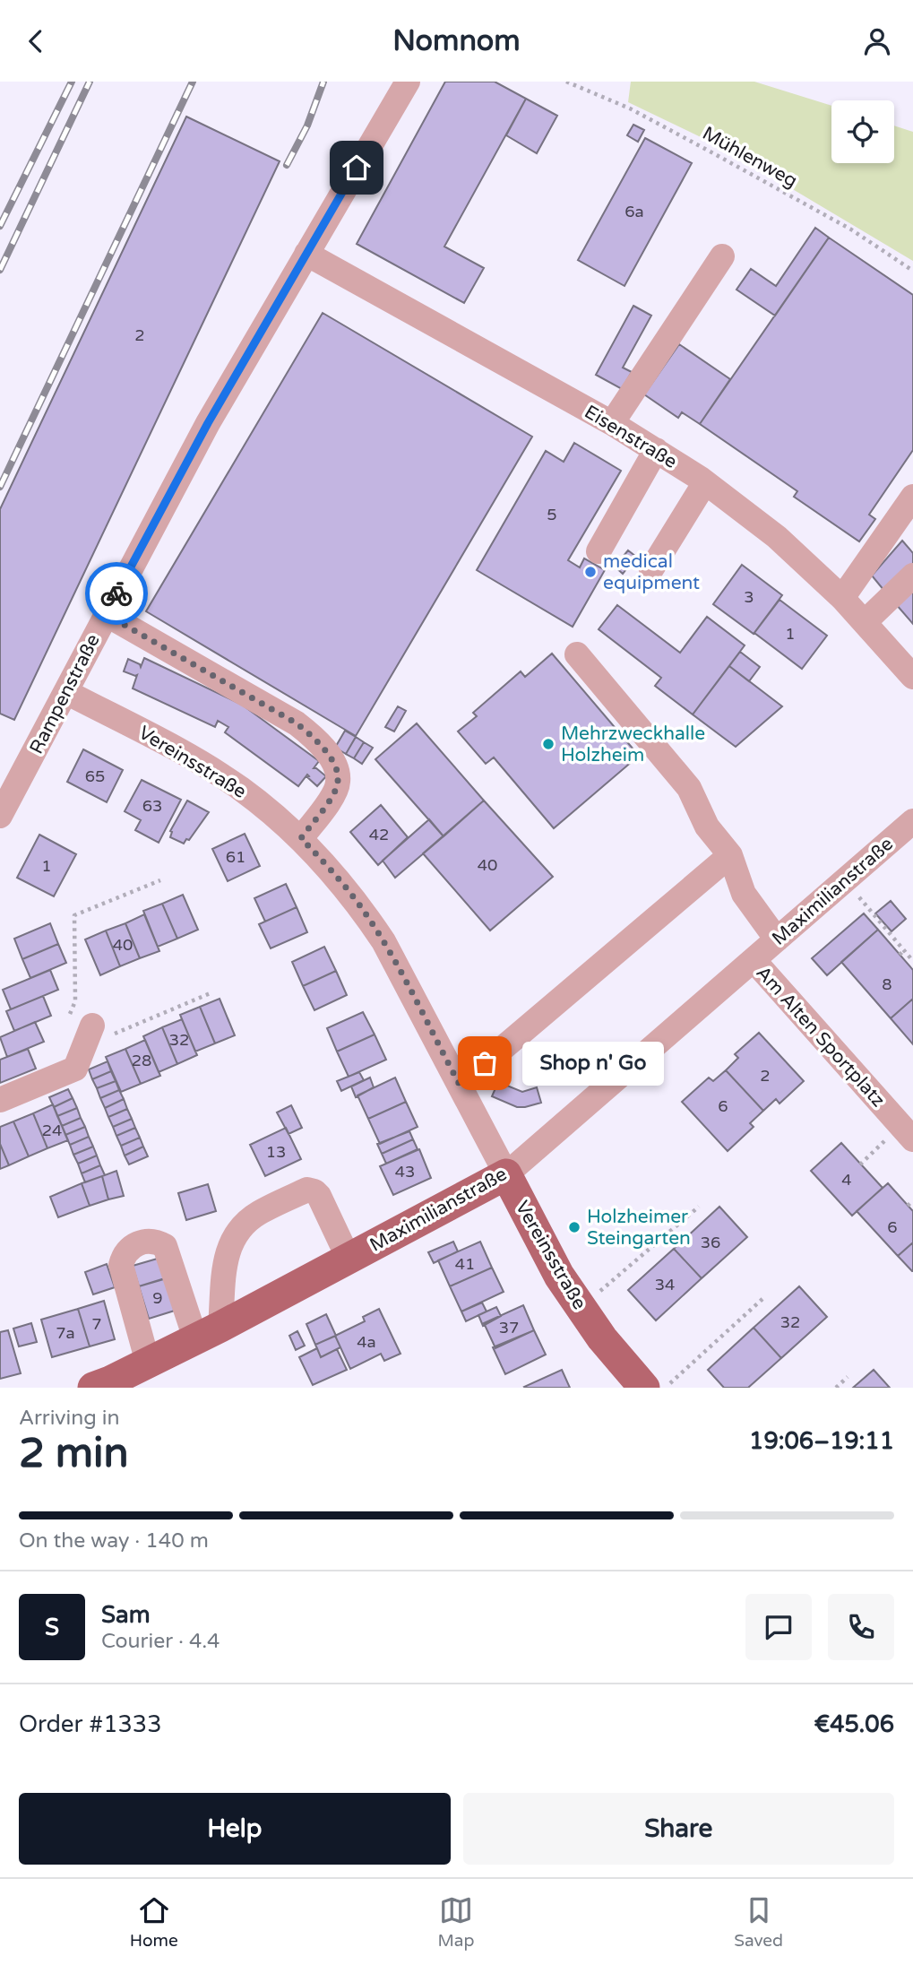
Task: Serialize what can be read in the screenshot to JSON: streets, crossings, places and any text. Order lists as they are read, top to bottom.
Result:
{
  "streets": {
    "main road": ["Vereinsstraße", "Maximilianstraße"],
    "street": ["Eisenstraße", "Rampenstraße", "Am Alten Sportplatz"],
    "path": ["Mühlenweg"]
  },
  "crossings": [
    ["Eisenstraße", "Rampenstraße"],
    ["Rampenstraße", "Vereinsstraße"],
    ["Vereinsstraße", "Maximilianstraße"],
    ["Maximilianstraße", "Am Alten Sportplatz"]
  ],
  "places": [
    "medical equipment",
    "Mehrzweckhalle Holzheim",
    "Shop n' Go",
    "Holzheimer Steingarten"
  ],
  "house_numbers": [
    "6a",
    "2",
    "5",
    "3",
    "1",
    "65",
    "63",
    "42",
    "61",
    "40",
    "1",
    "40",
    "8",
    "32",
    "28",
    "2",
    "6",
    "24",
    "13",
    "43",
    "4",
    "6",
    "36",
    "41",
    "34",
    "9",
    "32",
    "7",
    "37",
    "7a",
    "4a"
  ],
  "page": {
    "header": "Nomnom",
    "bubble": "Shop n' Go",
    "heading": ["2 min", "Arriving in", "19:06–19:11"],
    "panel": [
      "Sam",
      "Courier · 4.4",
      "Order #1333",
      "€45.06"
    ],
    "bar": "On the way · 140 m",
    "round": "S",
    "buttons": ["Help", "Share"],
    "tabs": ["Home", "Map", "Saved"]
  }
}
